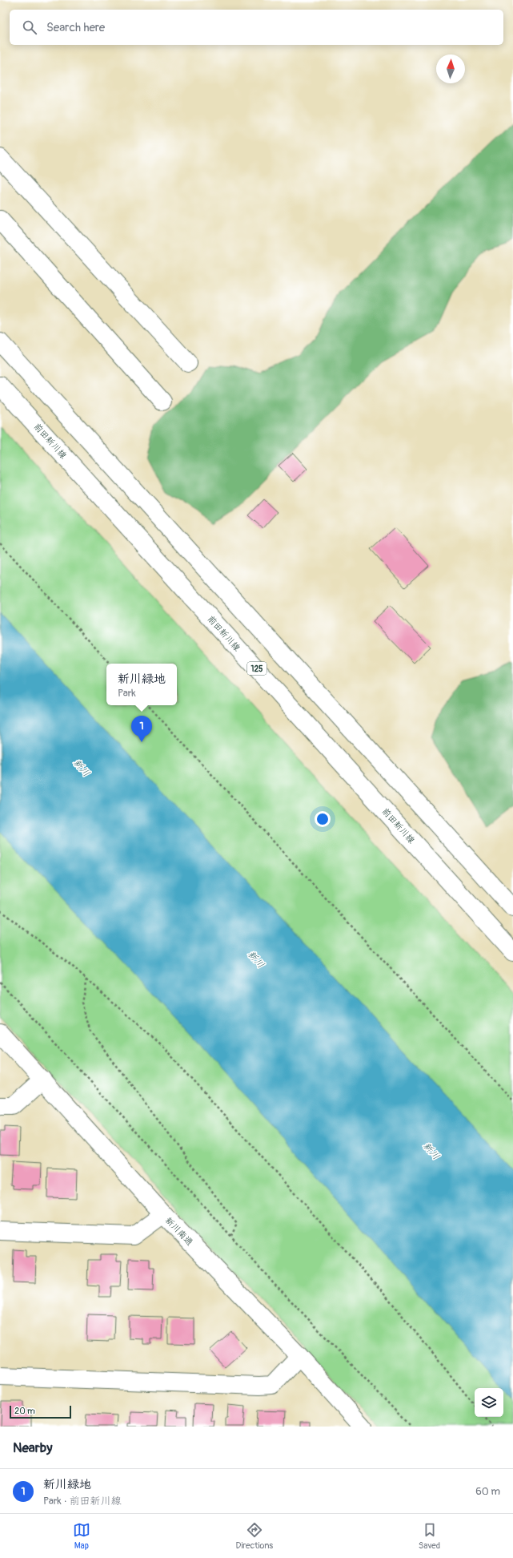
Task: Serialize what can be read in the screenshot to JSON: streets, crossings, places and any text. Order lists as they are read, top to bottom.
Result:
{
  "streets": {
    "main road": ["前田新川線", "125", "新川南通"]
  },
  "water": ["新川"],
  "scale_bar": "20 m",
  "north": "top",
  "page": {
    "search": "Search here",
    "popup": ["新川緑地", "Park"],
    "pins": "1",
    "scale": "20 m",
    "heading": "Nearby",
    "list": [
      {
        "mark": "1",
        "name": "新川緑地",
        "note": "Park · 前田新川線",
        "value": "60 m"
      }
    ],
    "nav": ["Map", "Directions", "Saved"]
  }
}
